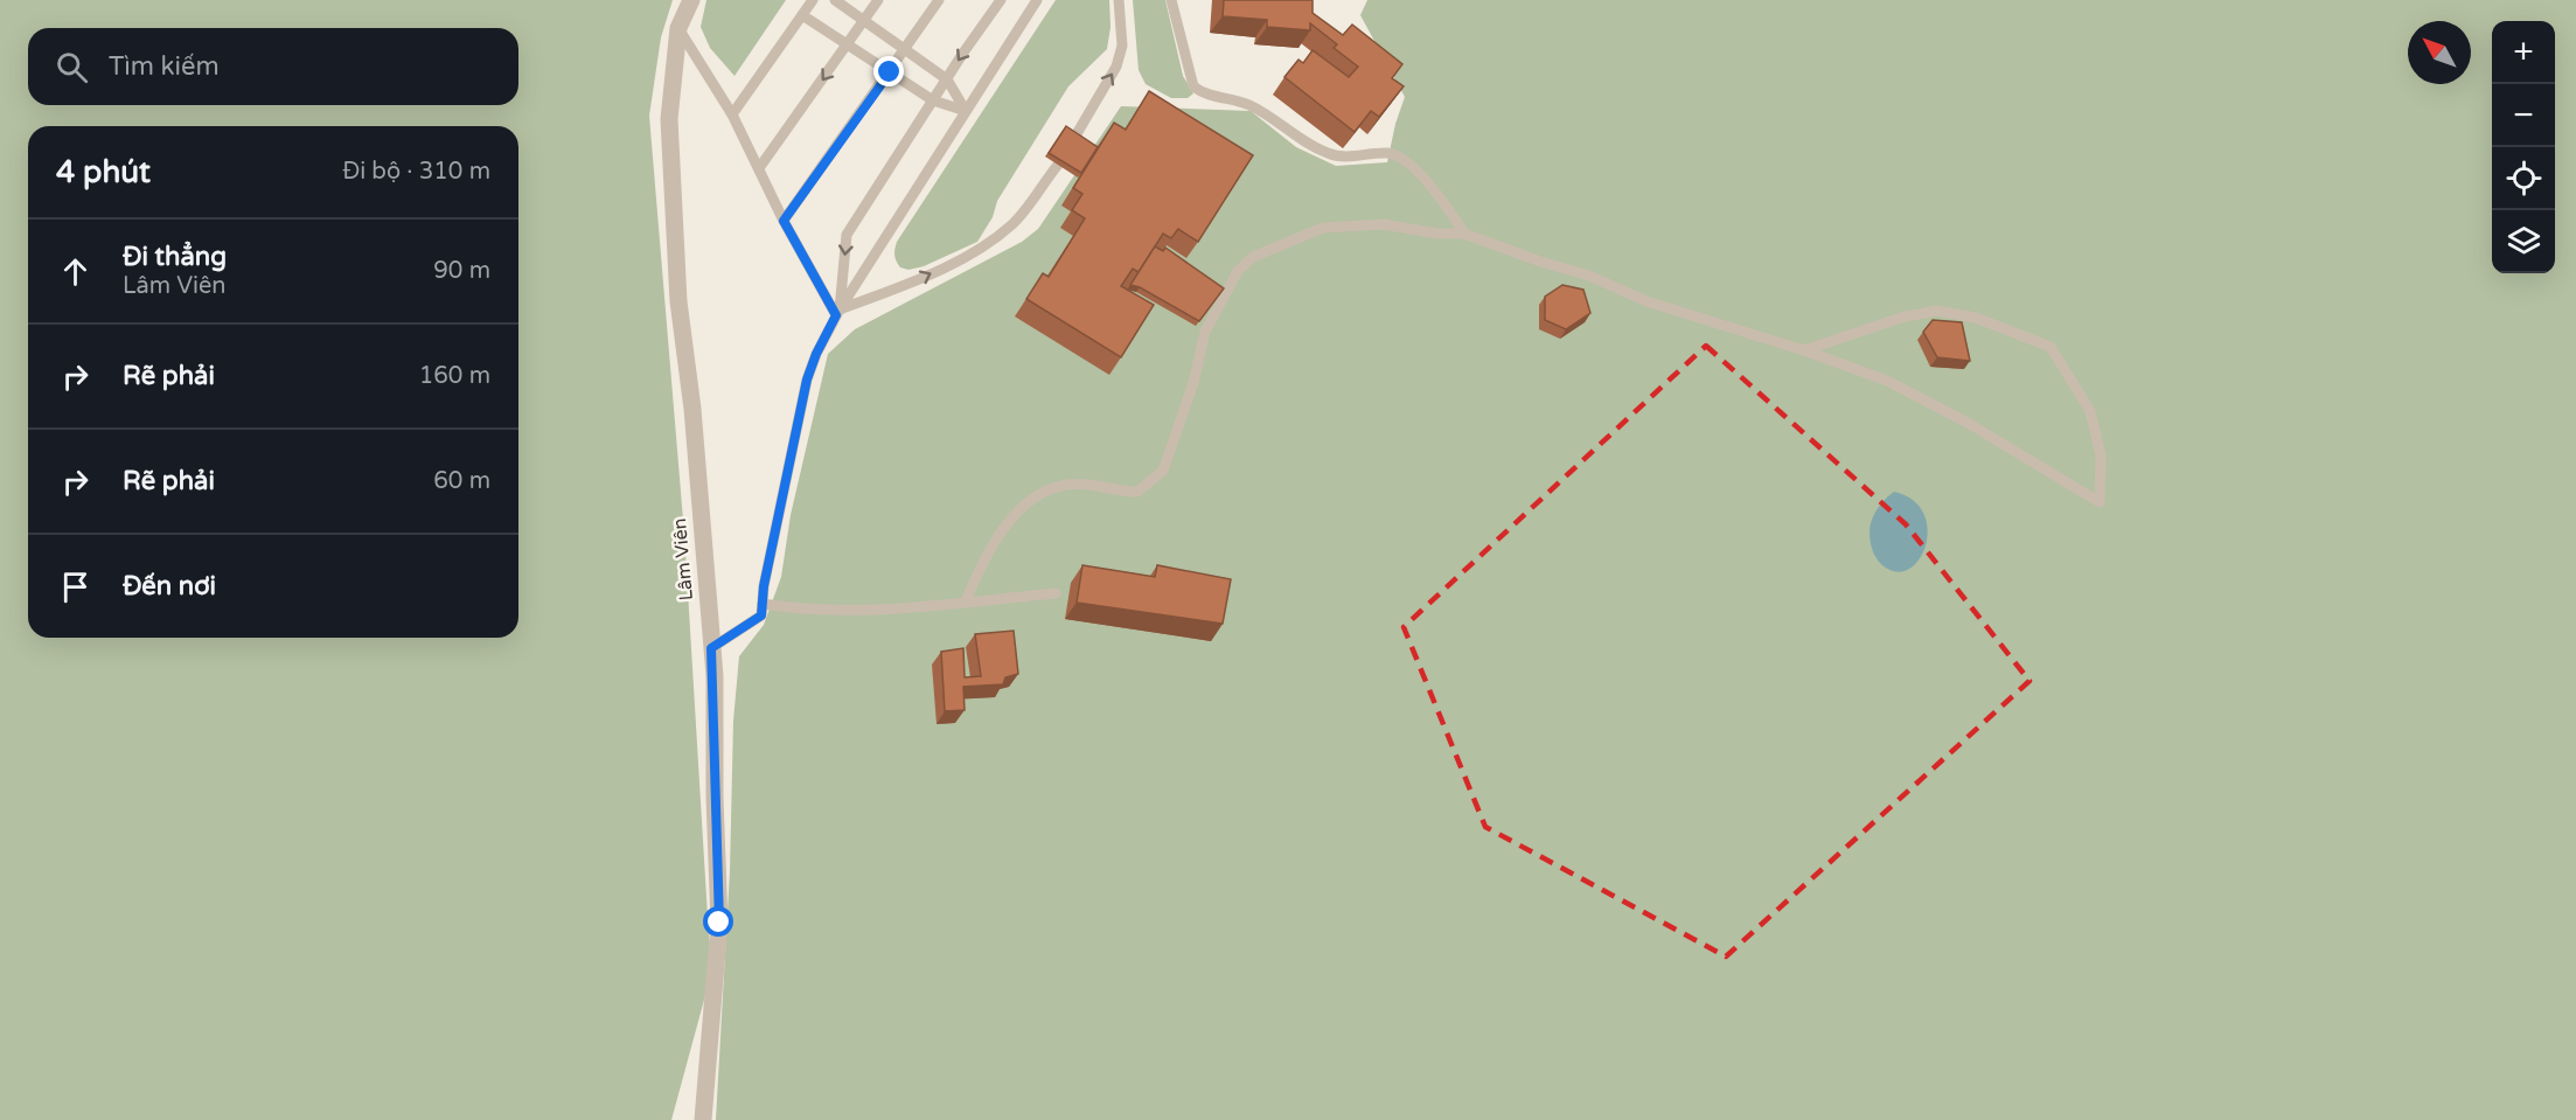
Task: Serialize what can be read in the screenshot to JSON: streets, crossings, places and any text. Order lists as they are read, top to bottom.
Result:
{
  "streets": {
    "street": ["Lâm Viên"]
  },
  "north": "top left",
  "page": {
    "map_buttons": ["+", "−"],
    "search": "Tìm kiếm",
    "heading": ["4 phút", "Đi bộ · 310 m"],
    "list": [
      ["Đi thẳng", "Lâm Viên", "90 m"],
      ["Rẽ phải", "160 m"],
      ["Rẽ phải", "60 m"],
      "Đến nơi"
    ]
  }
}
